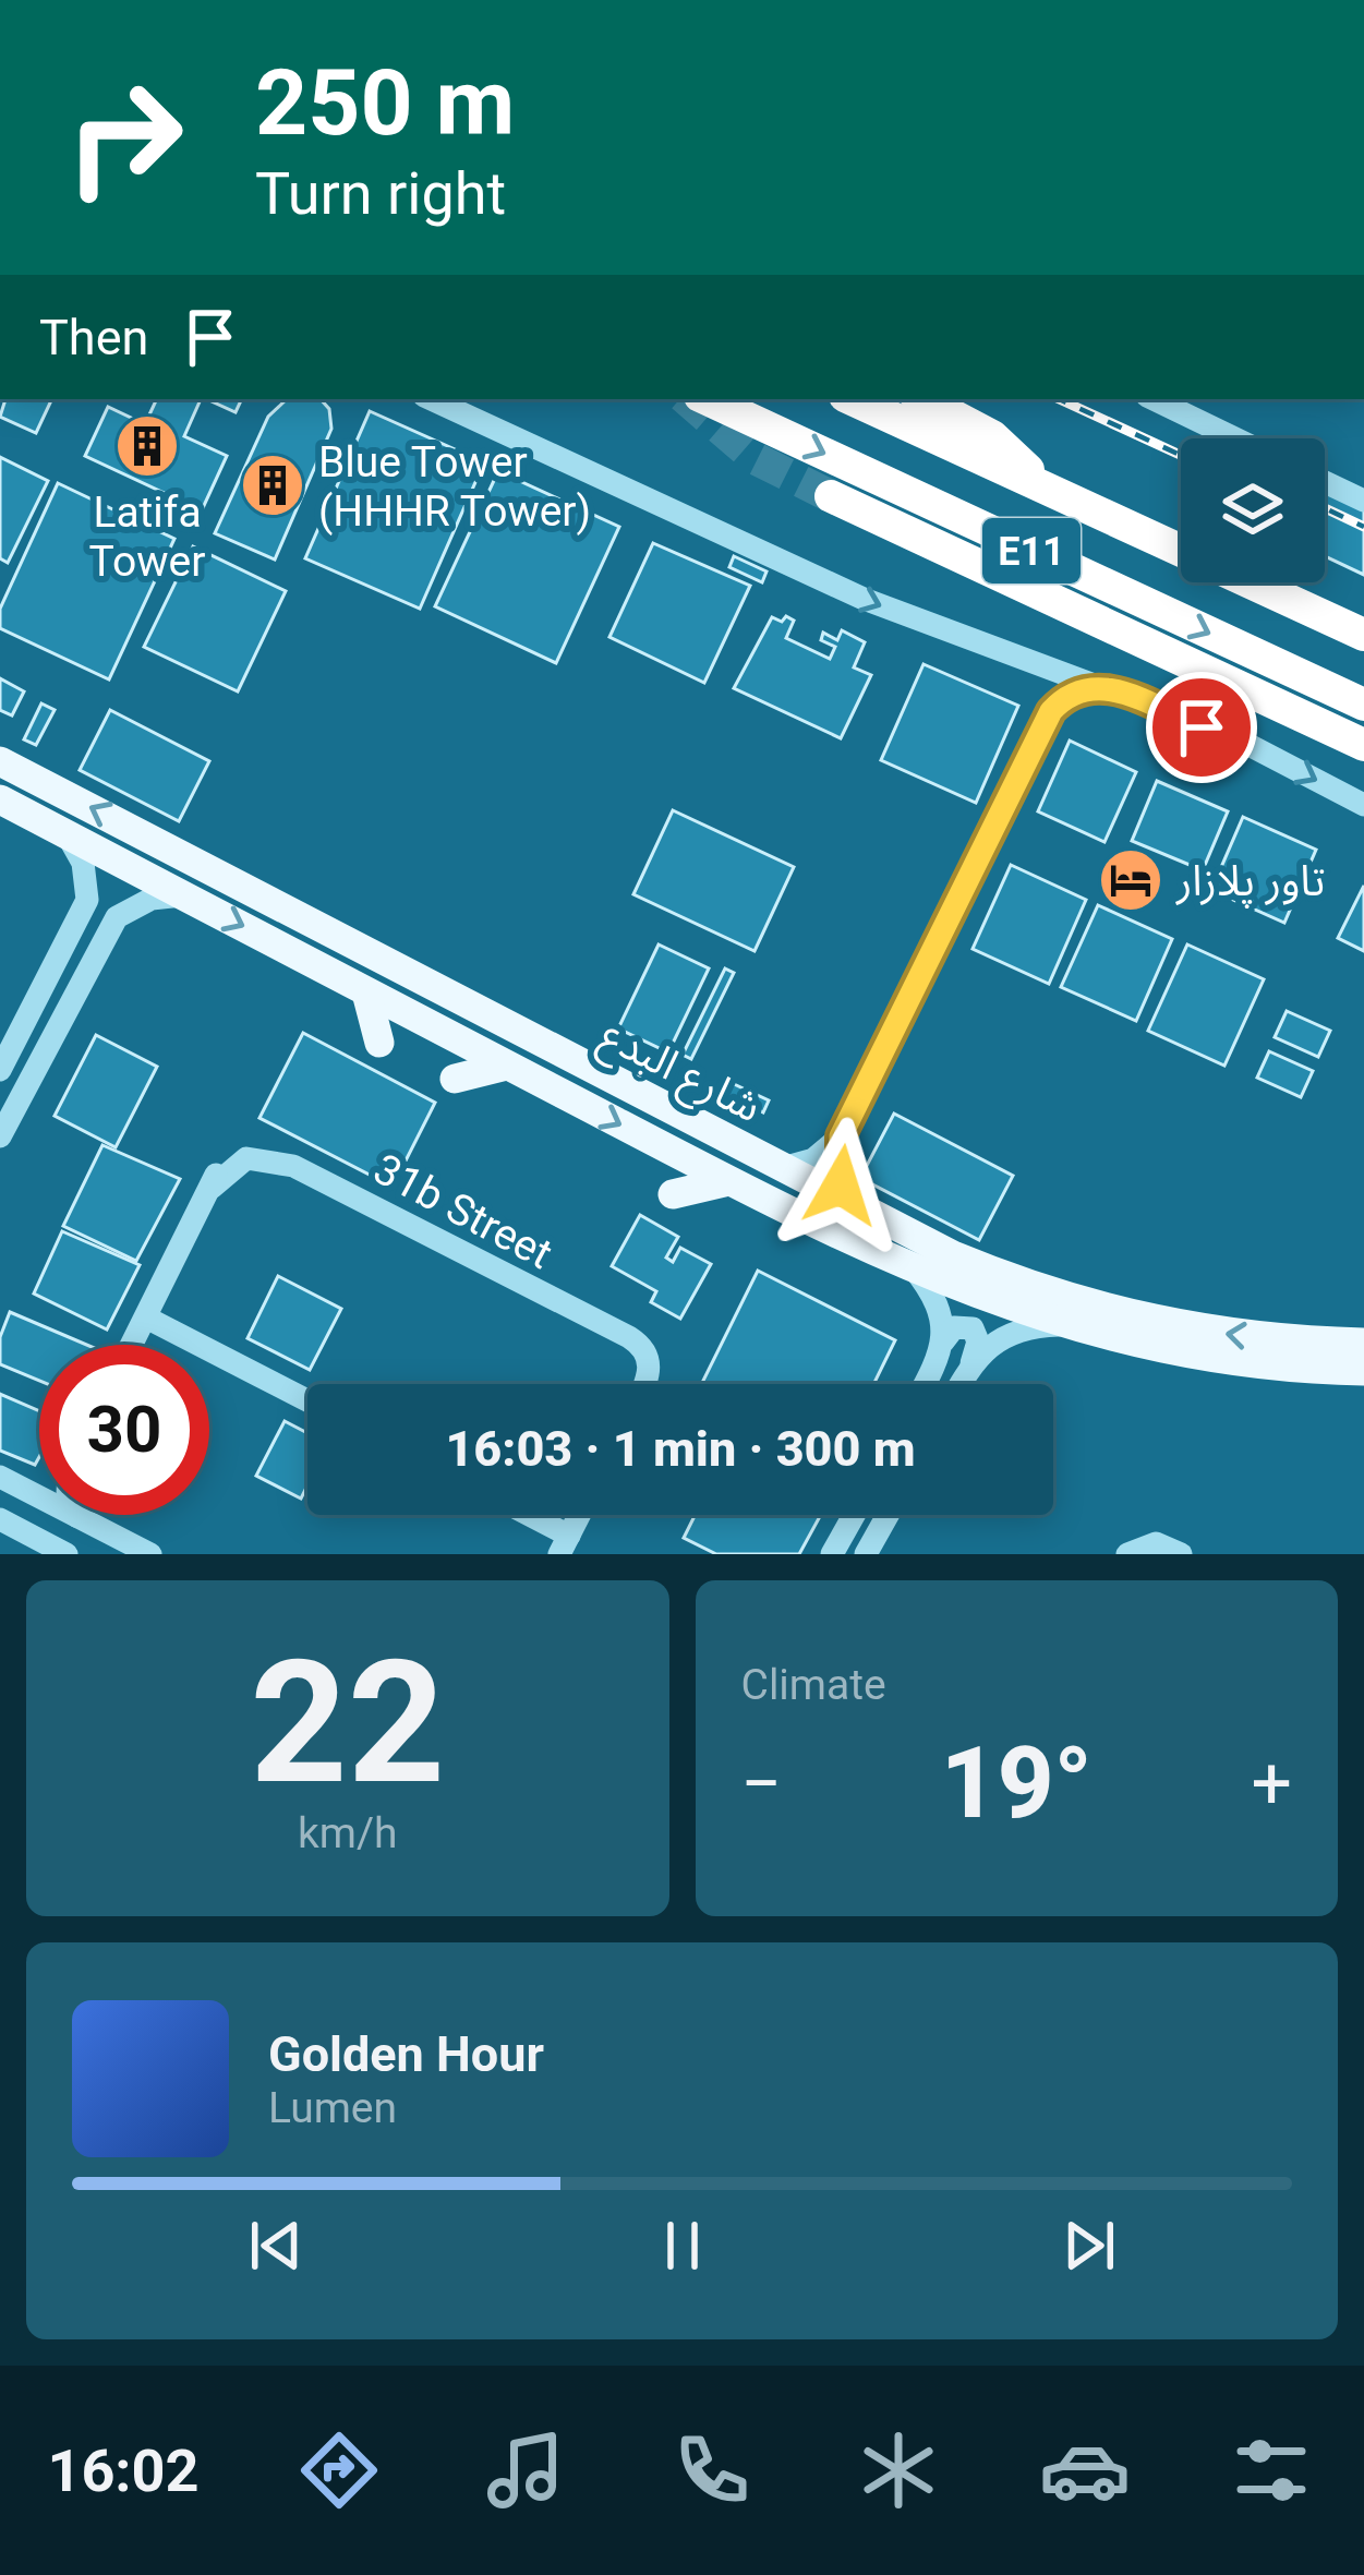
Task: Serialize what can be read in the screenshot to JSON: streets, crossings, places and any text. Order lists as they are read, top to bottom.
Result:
{
  "streets": {
    "highway": ["E11"],
    "main road": ["شارع البدع"],
    "street": ["31b Street"]
  },
  "places": {
    "building": ["Latifa Tower", "Blue Tower (HHHR Tower)"],
    "hotel": ["تاور پلازار"]
  },
  "page": {
    "turn": ["250 m", "Turn right"],
    "then": "Then",
    "limit": "30",
    "trip": "16:03 · 1 min · 300 m",
    "tile": [
      ["22", "km/h"],
      "Climate"
    ],
    "heat": ["−", "19°", "+"],
    "song": ["Golden Hour", "Lumen"],
    "tabs": "16:02"
  }
}
